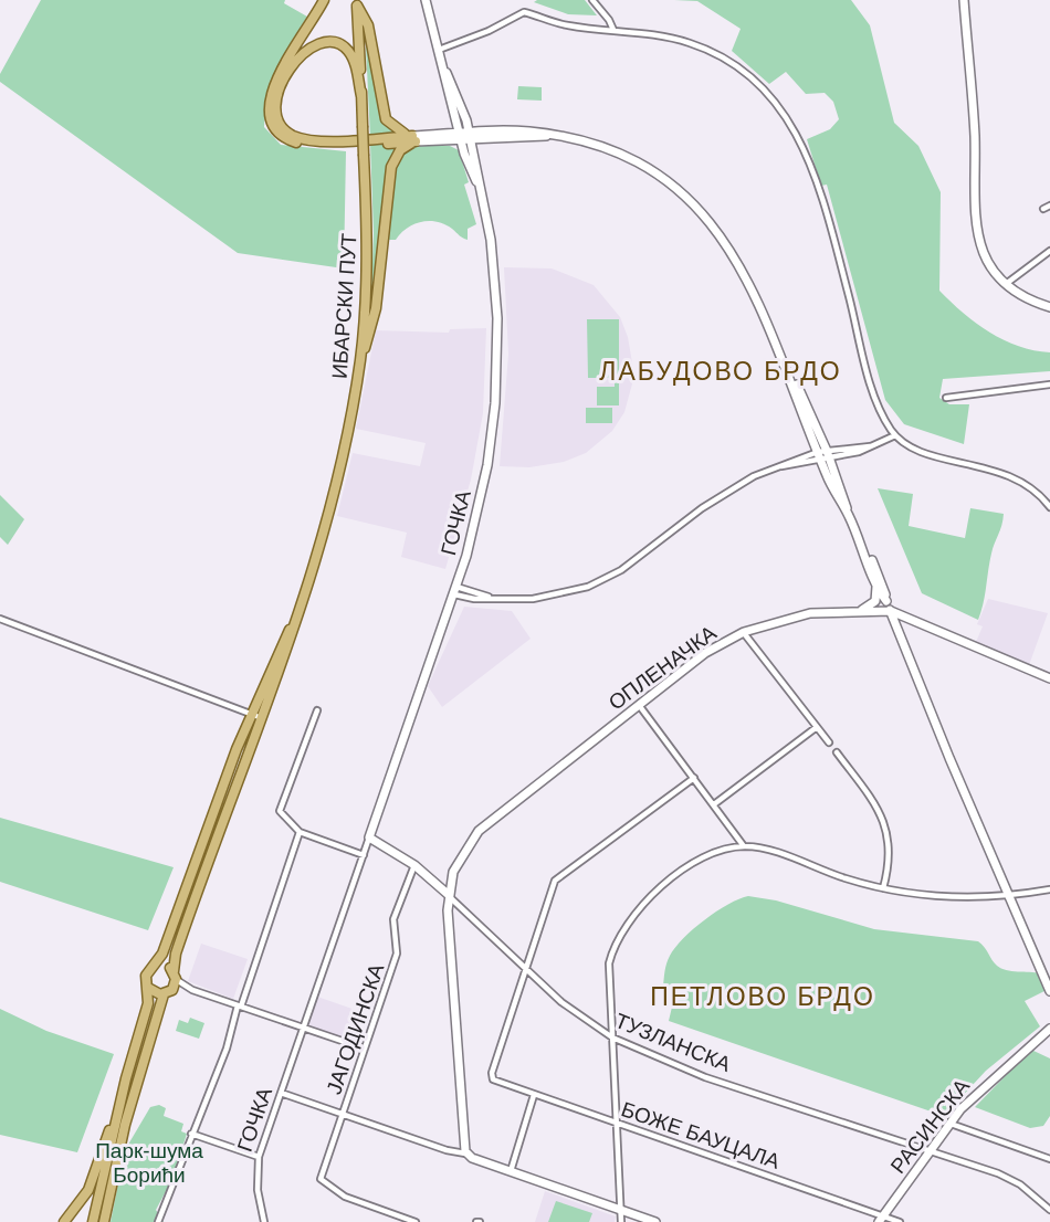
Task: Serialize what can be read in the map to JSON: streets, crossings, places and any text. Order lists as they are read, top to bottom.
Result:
{
  "streets": {
    "main road": ["ИБАРСКИ ПУТ"],
    "street": [
      "ГОЧКА",
      "ОПЛЕНАЧКА",
      "ЈАГОДИНСКА",
      "ТУЗЛАНСКА",
      "РАСИНСКА",
      "БОЖЕ БАУЦАЛА"
    ]
  },
  "crossings": [
    ["ГОЧКА", "ТУЗЛАНСКА"],
    ["ОПЛЕНАЧКА", "ТУЗЛАНСКА"],
    ["ЈАГОДИНСКА", "ТУЗЛАНСКА"],
    ["ТУЗЛАНСКА", "РАСИНСКА"],
    ["ТУЗЛАНСКА", "БОЖЕ БАУЦАЛА"],
    ["РАСИНСКА", "БОЖЕ БАУЦАЛА"]
  ],
  "districts": ["ЛАБУДОВО БРДО", "ПЕТЛОВО БРДО"],
  "parks": ["Парк-шума Борићи"]
}
